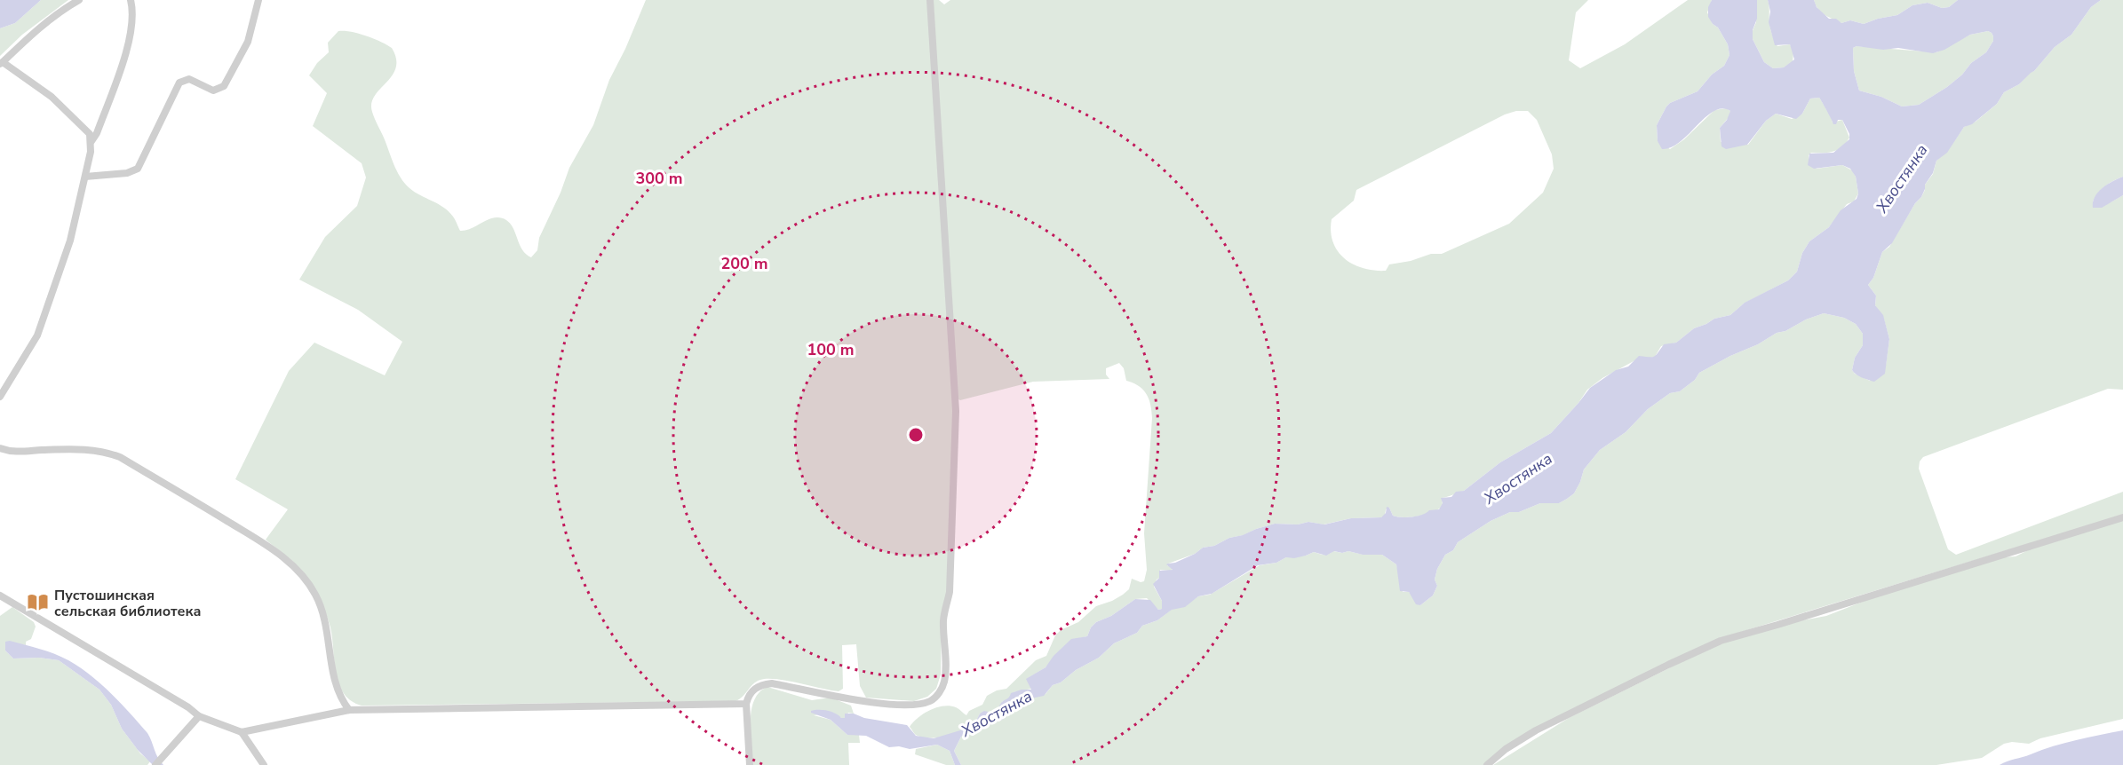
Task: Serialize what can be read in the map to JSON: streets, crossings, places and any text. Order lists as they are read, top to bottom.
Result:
{
  "water": ["Хвостянка"],
  "places": {
    "library": ["Пустошинская сельская библиотека"]
  },
  "rings": ["300 m", "200 m", "100 m"]
}
